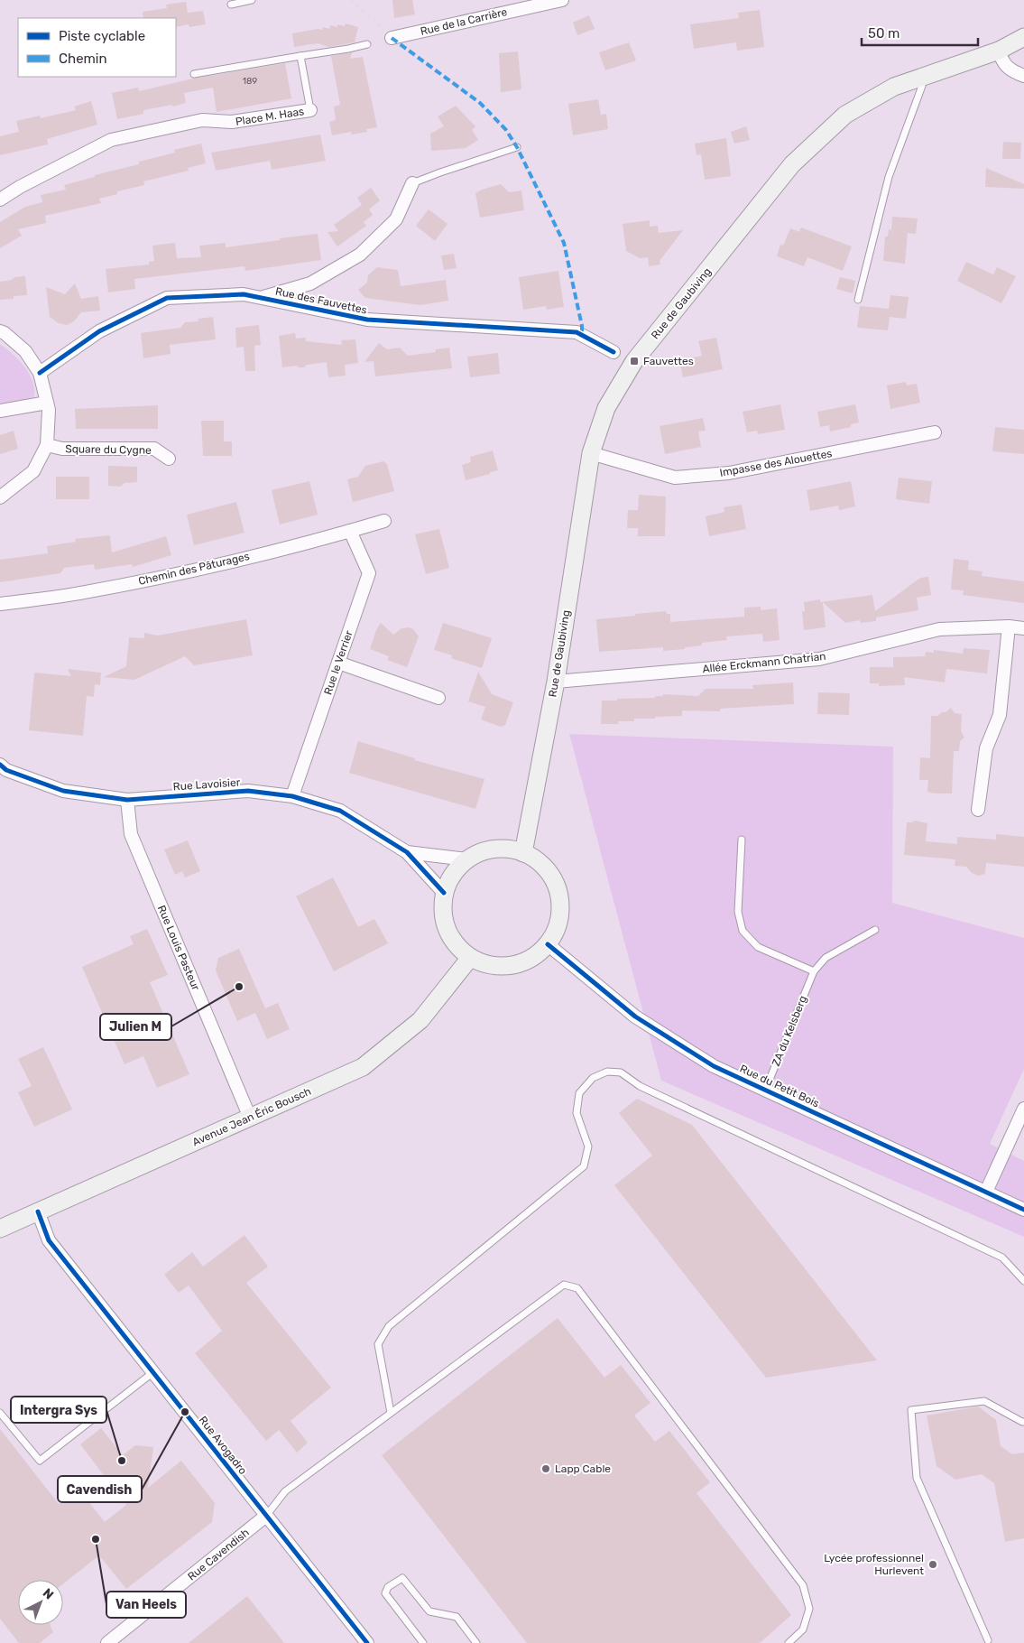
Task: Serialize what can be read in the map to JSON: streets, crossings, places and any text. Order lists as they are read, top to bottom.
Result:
{
  "streets": {
    "main road": ["Rue de Gaubiving", "Avenue Jean Éric Bousch"],
    "street": [
      "Rue de la Carrière",
      "Place M. Haas",
      "Rue des Fauvettes",
      "Square du Cygne",
      "Impasse des Alouettes",
      "Chemin des Pâturages",
      "Rue le Verrier",
      "Allée Erckmann Chatrian",
      "Rue Lavoisier",
      "Rue Louis Pasteur",
      "Rue du Petit Bois",
      "Rue Avogadro",
      "Rue Cavendish"
    ],
    "lane": ["ZA du Kelsberg"]
  },
  "crossings": [
    ["Rue de Gaubiving", "Impasse des Alouettes"],
    ["Rue de Gaubiving", "Allée Erckmann Chatrian"],
    ["Rue de Gaubiving", "Rue Lavoisier"],
    ["Rue de Gaubiving", "Rue du Petit Bois"],
    ["Rue de Gaubiving", "Avenue Jean Éric Bousch"],
    ["Chemin des Pâturages", "Rue le Verrier"],
    ["Rue le Verrier", "Rue Lavoisier"],
    ["Rue Lavoisier", "Rue Louis Pasteur"],
    ["Rue Lavoisier", "Rue du Petit Bois"],
    ["Rue Lavoisier", "Avenue Jean Éric Bousch"],
    ["Rue Louis Pasteur", "Avenue Jean Éric Bousch"],
    ["ZA du Kelsberg", "Rue du Petit Bois"],
    ["Rue du Petit Bois", "Avenue Jean Éric Bousch"],
    ["Avenue Jean Éric Bousch", "Rue Avogadro"],
    ["Rue Avogadro", "Rue Cavendish"]
  ],
  "places": {
    "transit": ["Fauvettes"],
    "other": [
      "Julien M",
      "Cavendish",
      "Intergra Sys",
      "Lapp Cable",
      "Van Heels",
      "Lycée professionnel Hurlevent"
    ]
  },
  "house_numbers": ["189"],
  "legend": ["Piste cyclable", "Chemin"],
  "scale_bar": "50 m",
  "north": "top right"
}
